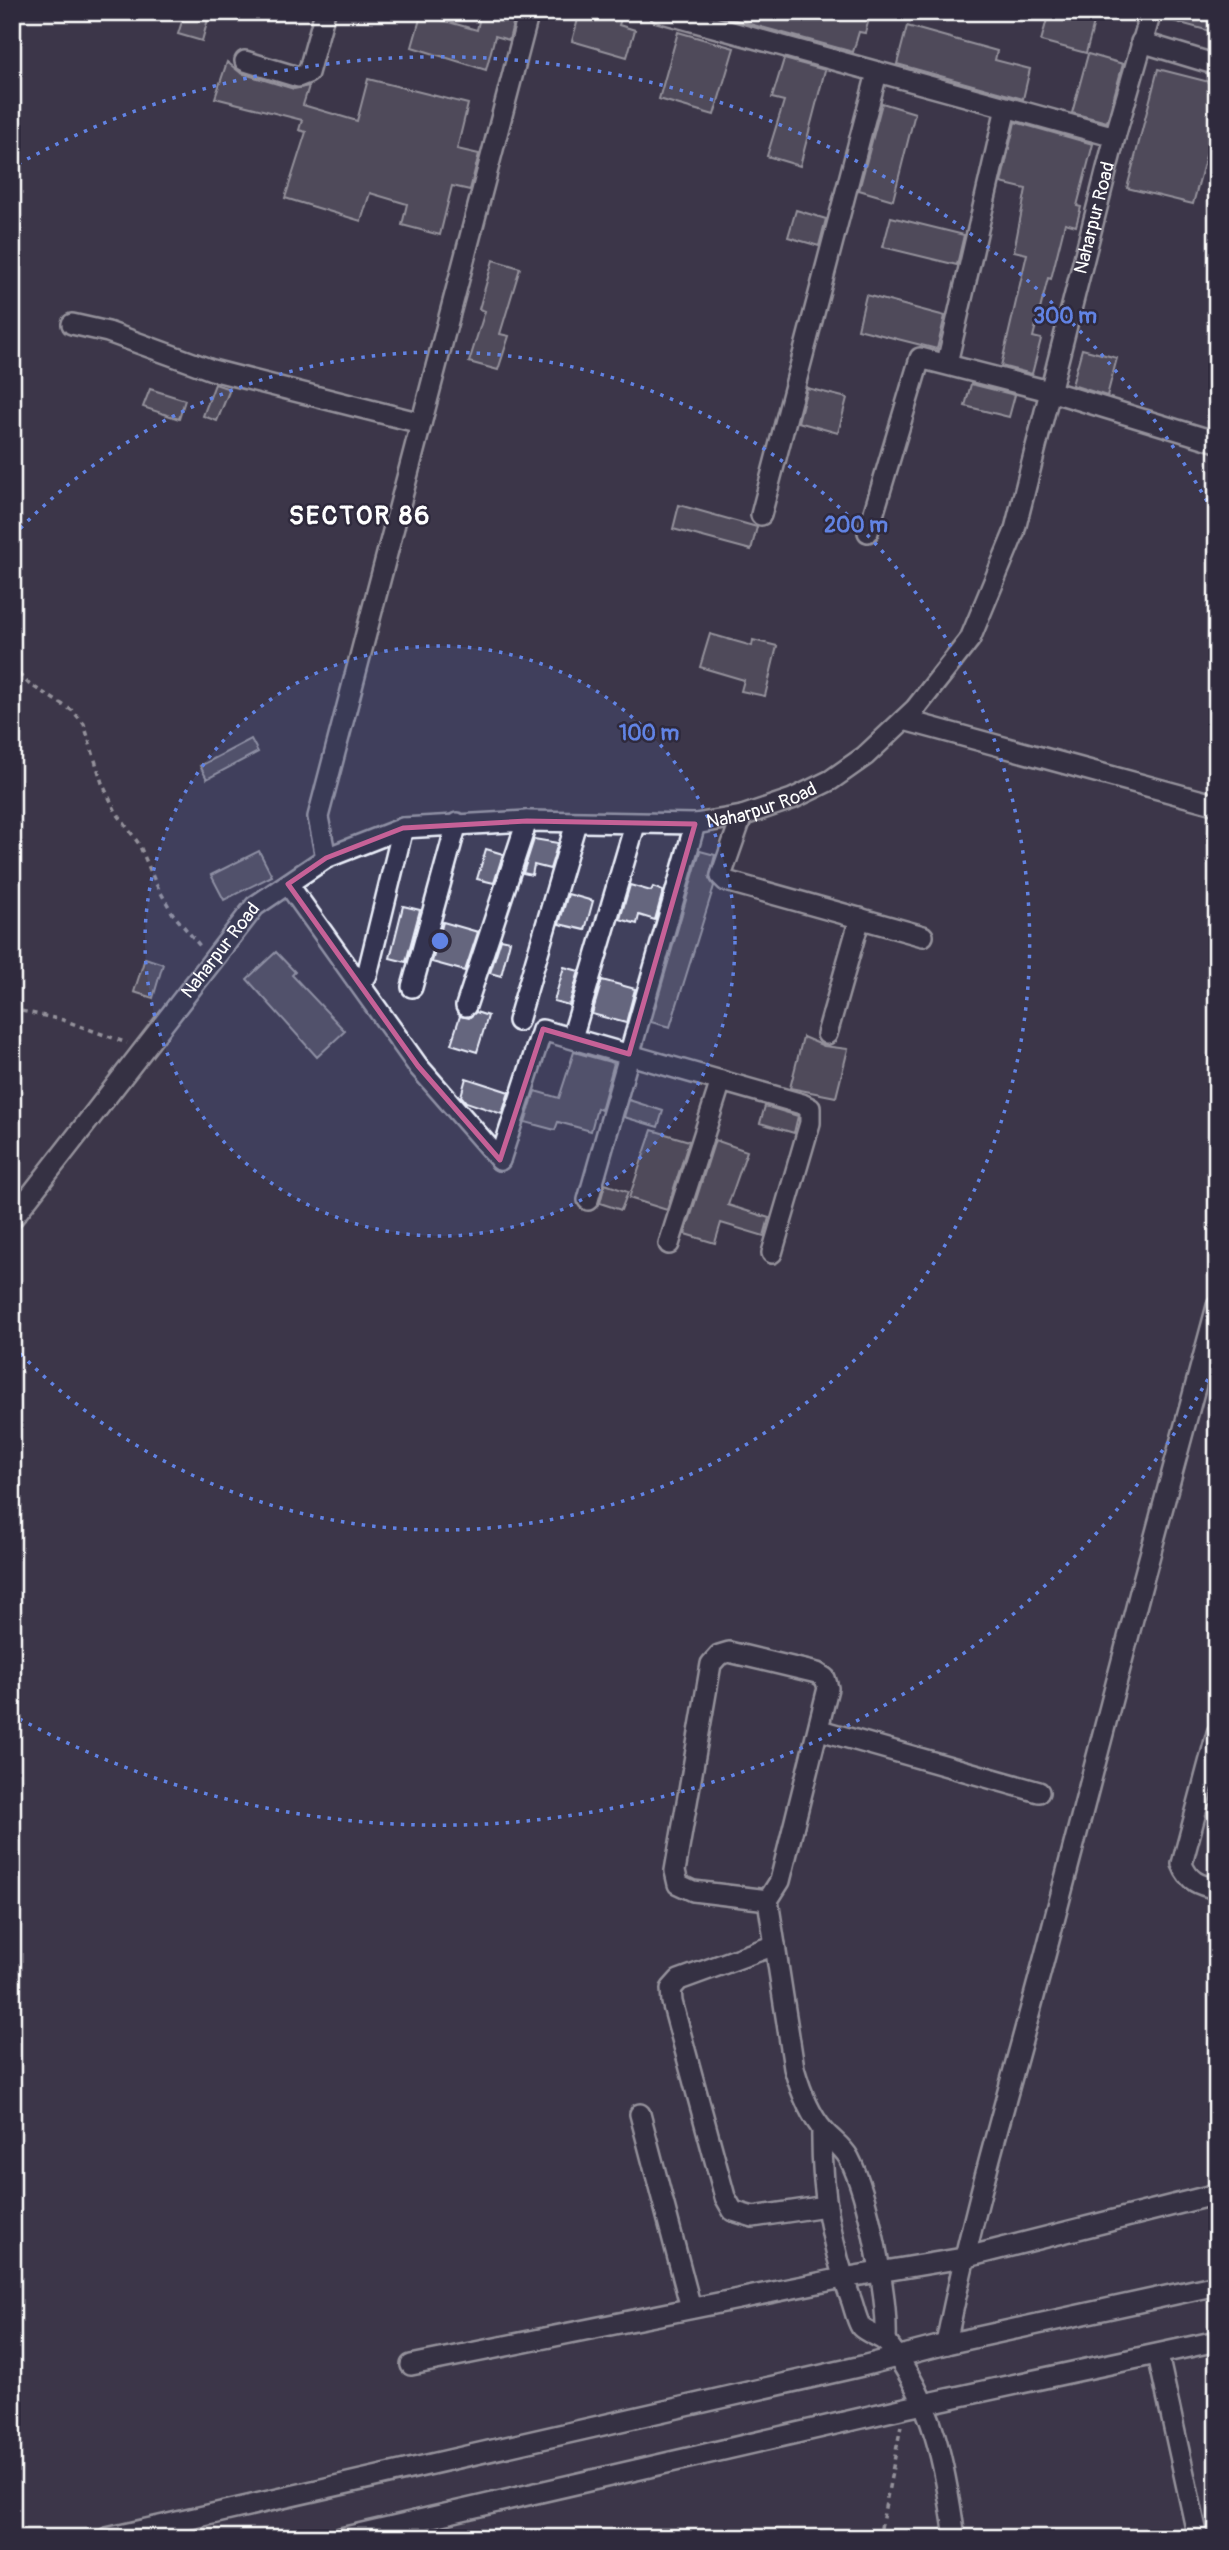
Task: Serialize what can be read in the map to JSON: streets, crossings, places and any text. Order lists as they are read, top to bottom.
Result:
{
  "streets": {
    "street": ["Naharpur Road"]
  },
  "districts": ["SECTOR 86"],
  "rings": ["300 m", "200 m", "100 m"]
}
